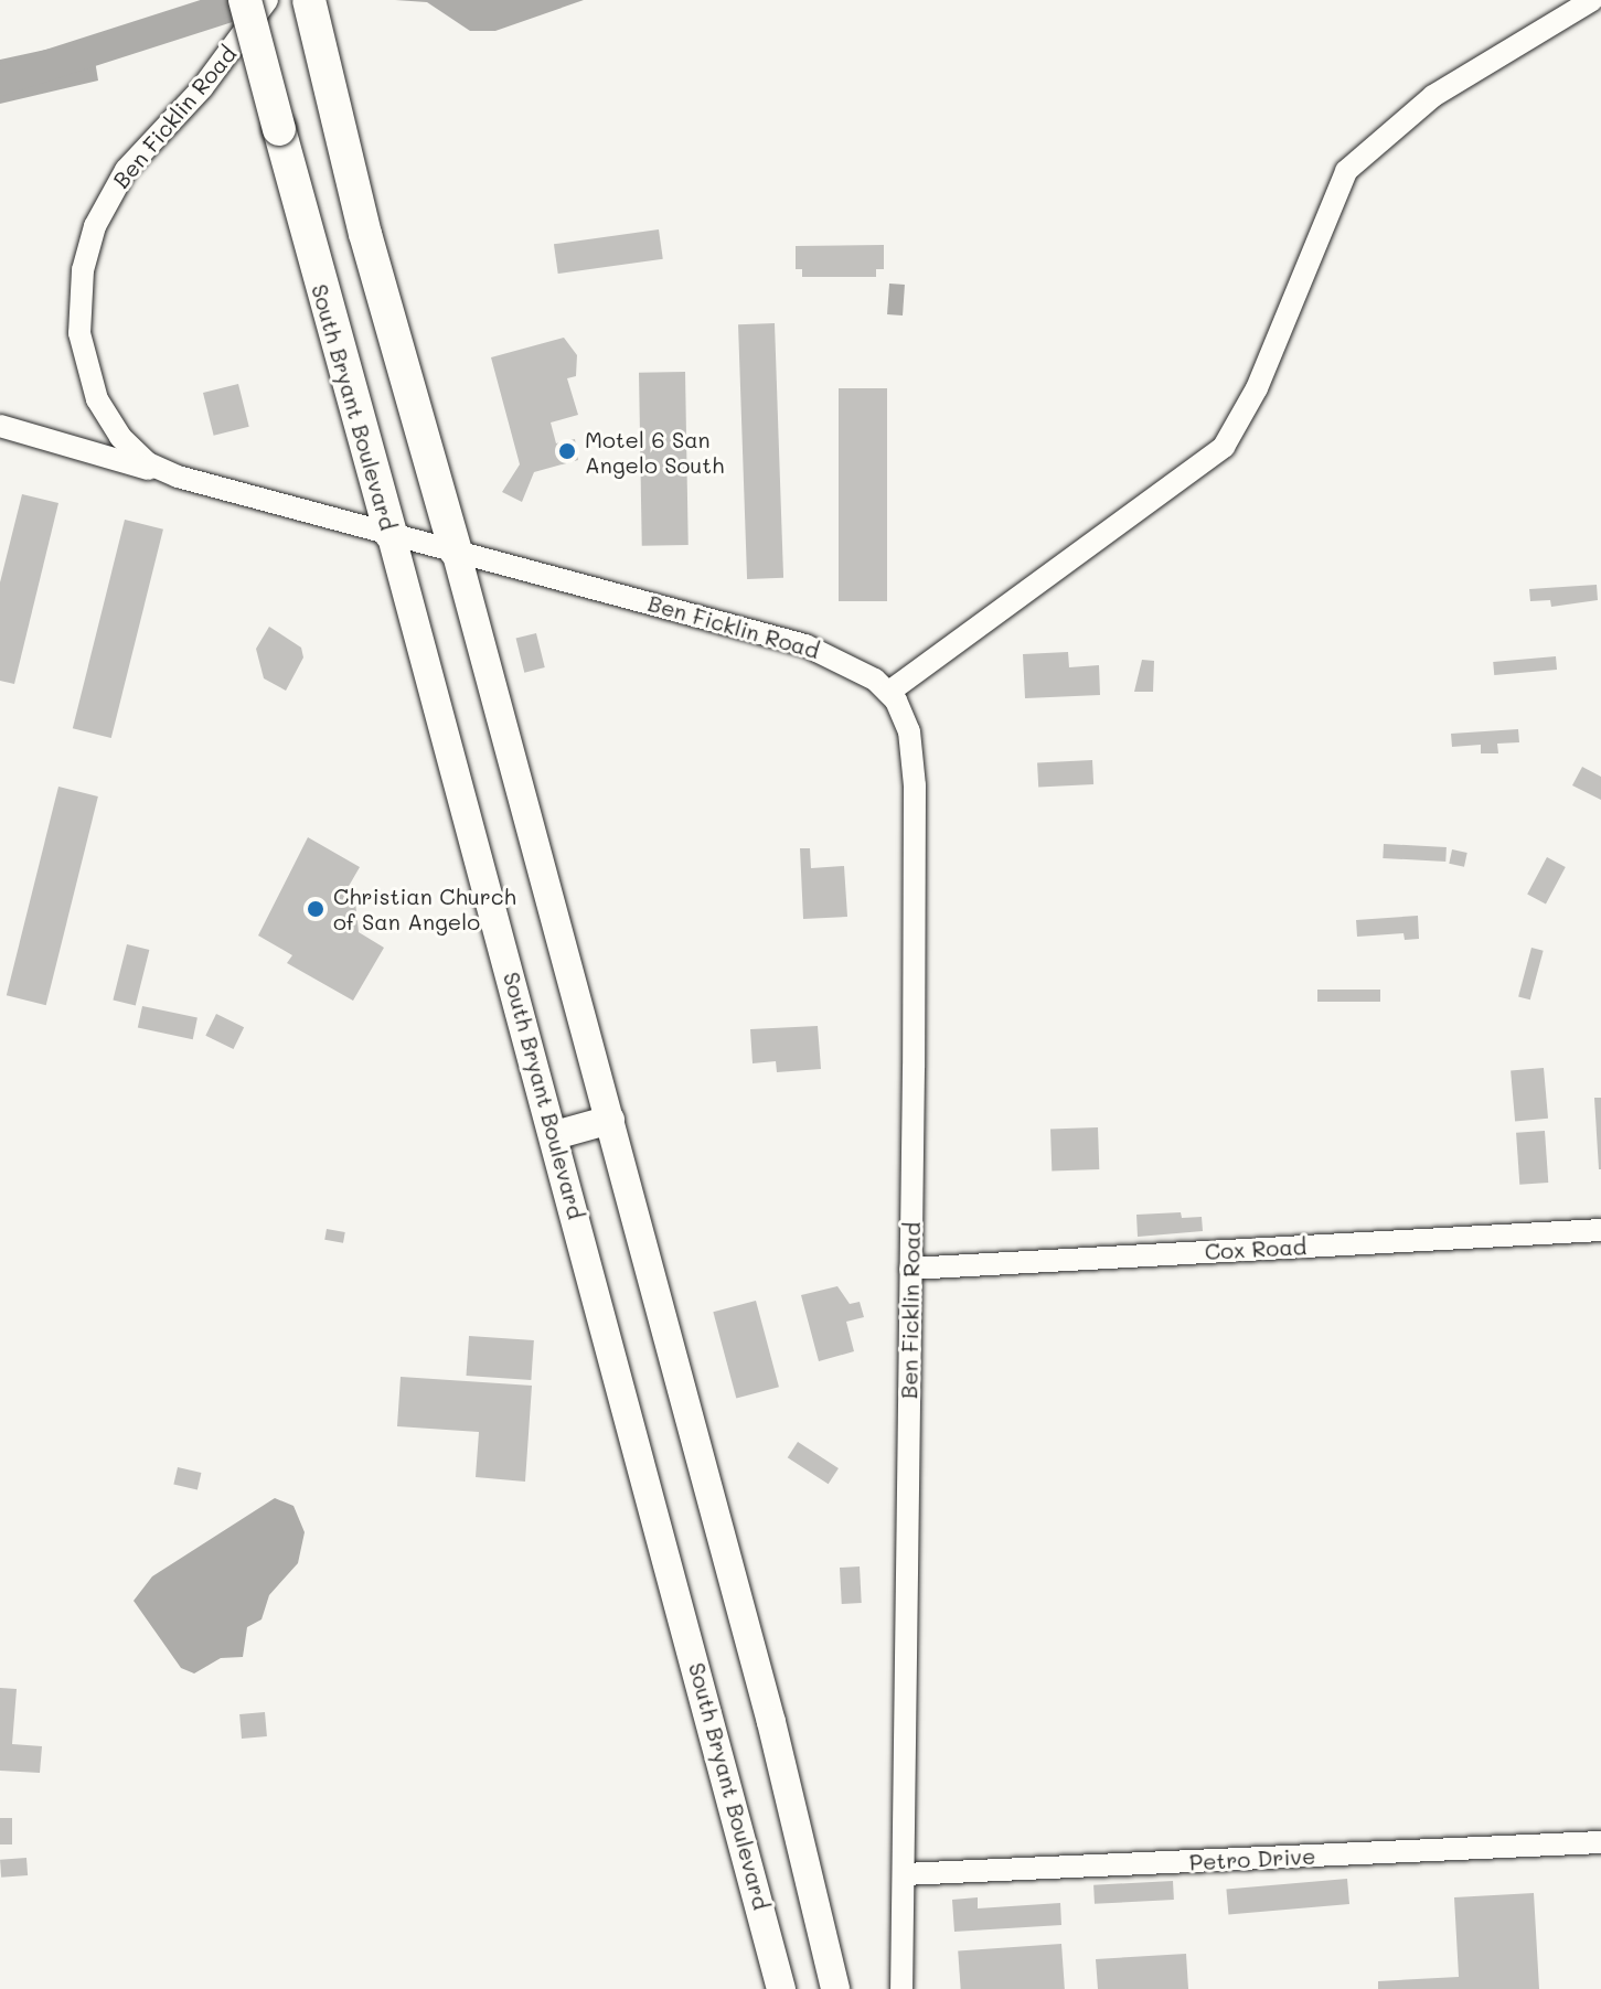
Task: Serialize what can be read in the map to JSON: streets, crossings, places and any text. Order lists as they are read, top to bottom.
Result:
{
  "streets": {
    "highway": ["South Bryant Boulevard"],
    "street": ["Ben Ficklin Road", "Cox Road", "Petro Drive"]
  },
  "crossings": [
    ["Ben Ficklin Road", "South Bryant Boulevard"],
    ["Ben Ficklin Road", "Cox Road"],
    ["Ben Ficklin Road", "Petro Drive"]
  ],
  "places": ["Motel 6 San Angelo South", "Christian Church of San Angelo"]
}
